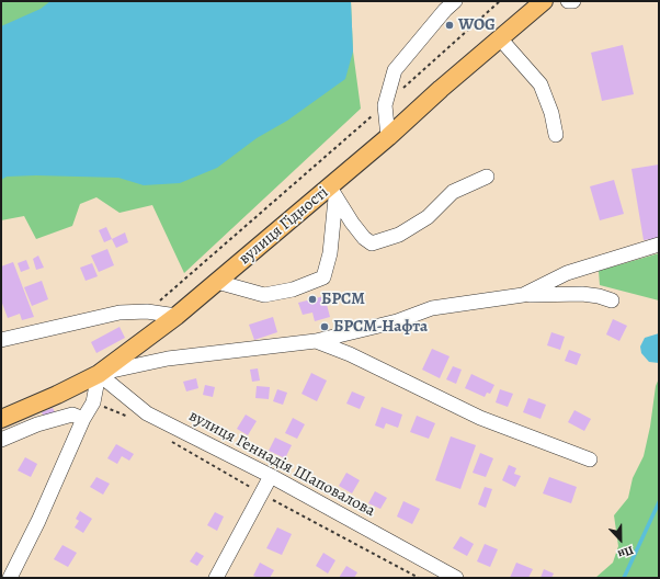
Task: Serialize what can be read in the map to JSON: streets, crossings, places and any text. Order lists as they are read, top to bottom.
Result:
{
  "streets": {
    "main road": ["вулиця Гідності"],
    "street": ["вулиця Геннадія Шаповалова"]
  },
  "crossings": [
    ["вулиця Гідності", "вулиця Геннадія Шаповалова"]
  ],
  "places": ["WOG", "БРСМ", "БРСМ-Нафта"],
  "north": "bottom"
}
